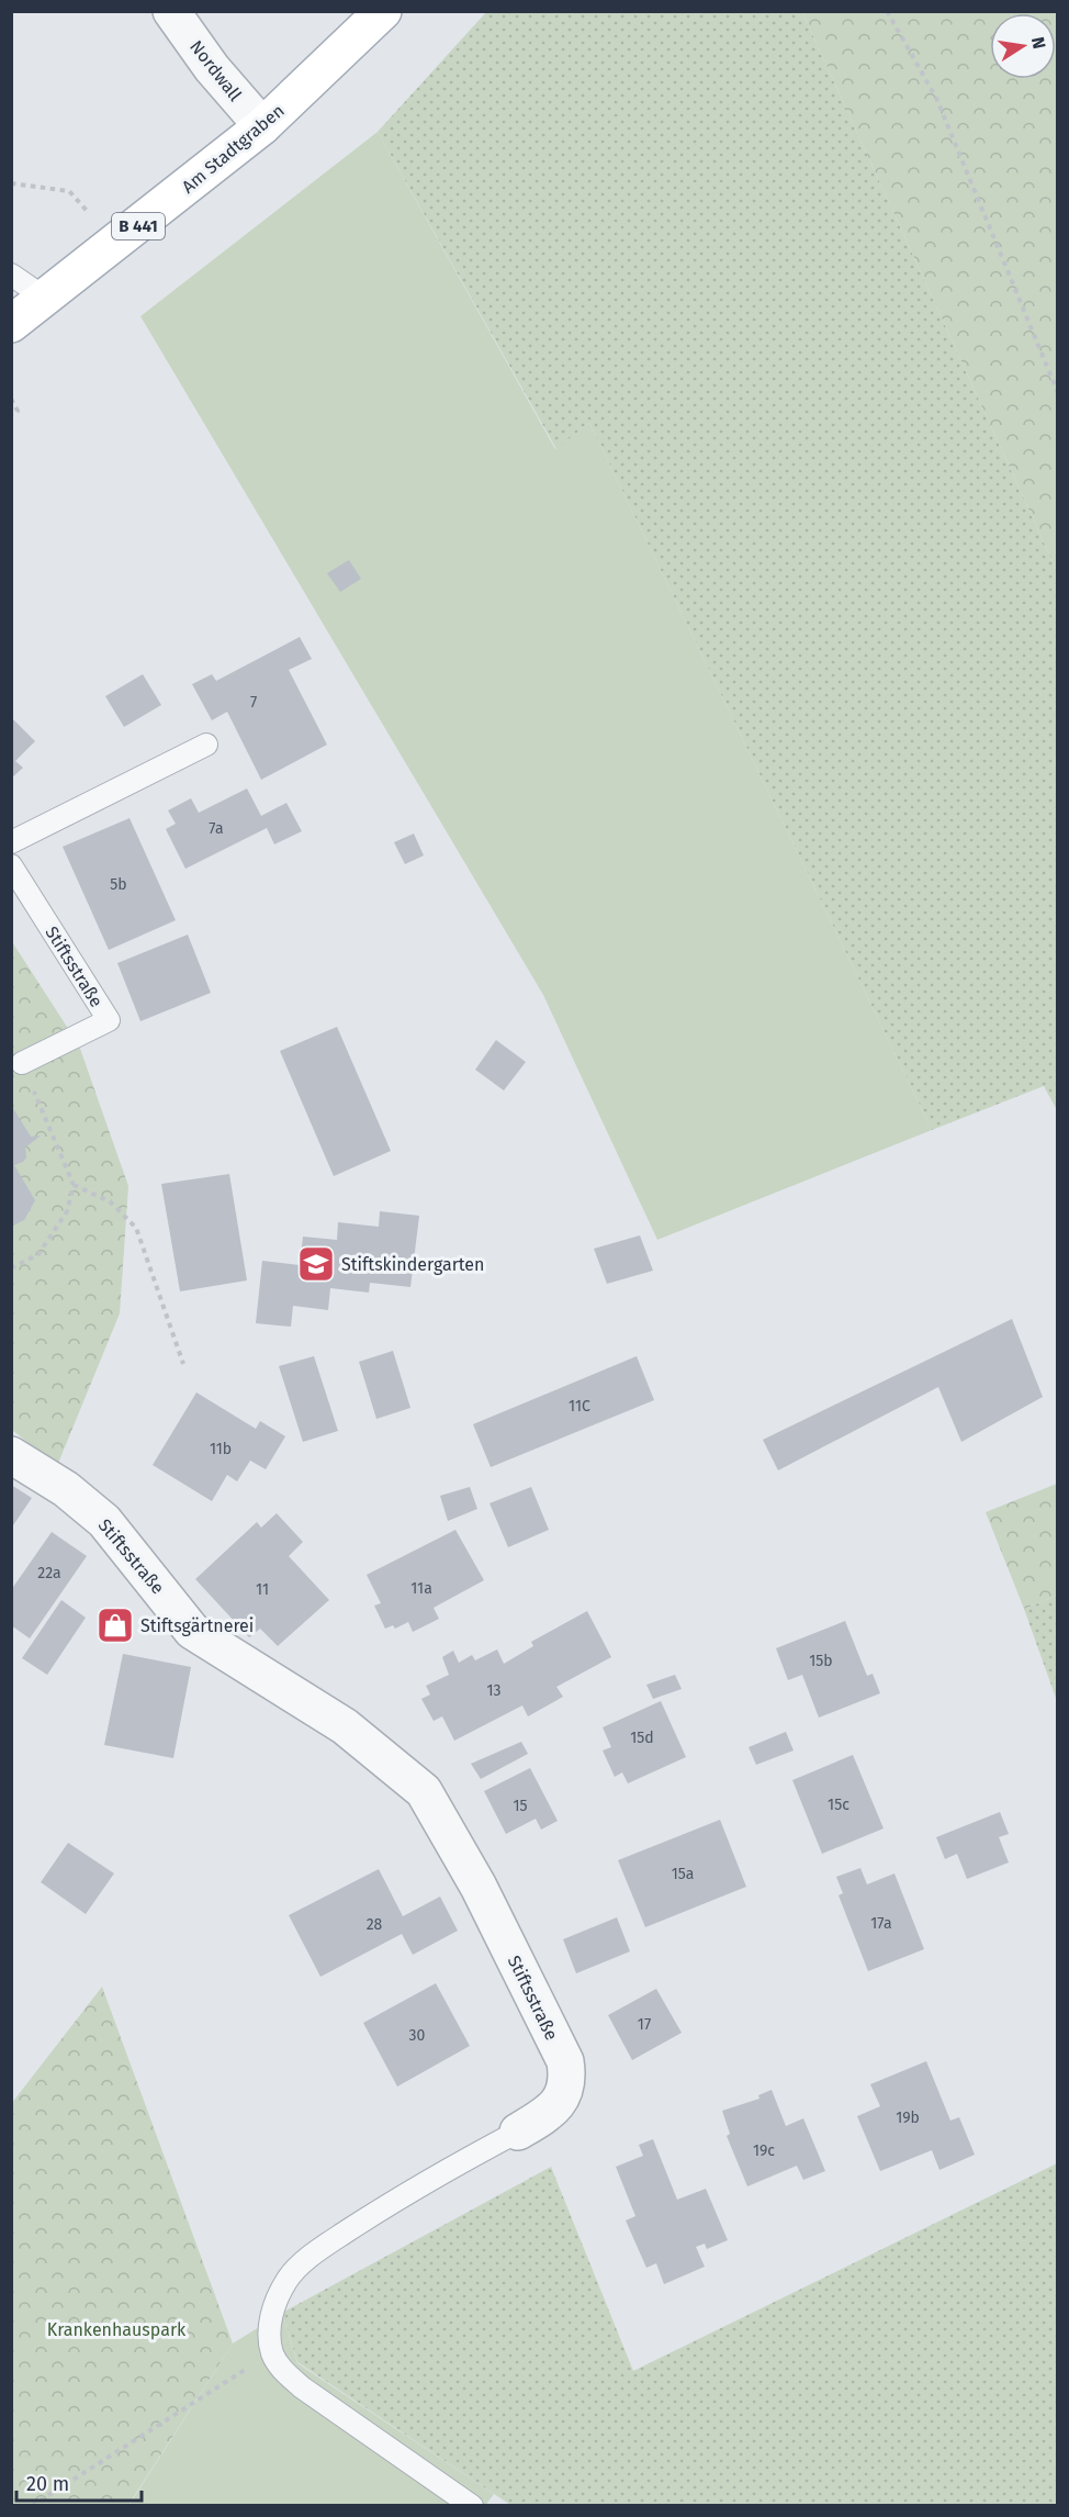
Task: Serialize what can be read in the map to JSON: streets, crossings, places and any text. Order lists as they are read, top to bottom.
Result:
{
  "streets": {
    "main road": ["Am Stadtgraben", "B 441"],
    "street": ["Nordwall", "Stiftsstraße"]
  },
  "crossings": [
    ["Nordwall", "Am Stadtgraben"]
  ],
  "parks": ["Krankenhauspark"],
  "places": {
    "school or university": ["Stiftskindergarten"],
    "shop": ["Stiftsgärtnerei"]
  },
  "house_numbers": [
    "7",
    "7a",
    "5b",
    "11C",
    "11b",
    "22a",
    "11a",
    "11",
    "15b",
    "13",
    "15d",
    "15c",
    "15",
    "15a",
    "17a",
    "28",
    "17",
    "30",
    "19b",
    "19c"
  ],
  "scale_bar": "20 m",
  "north": "right"
}
